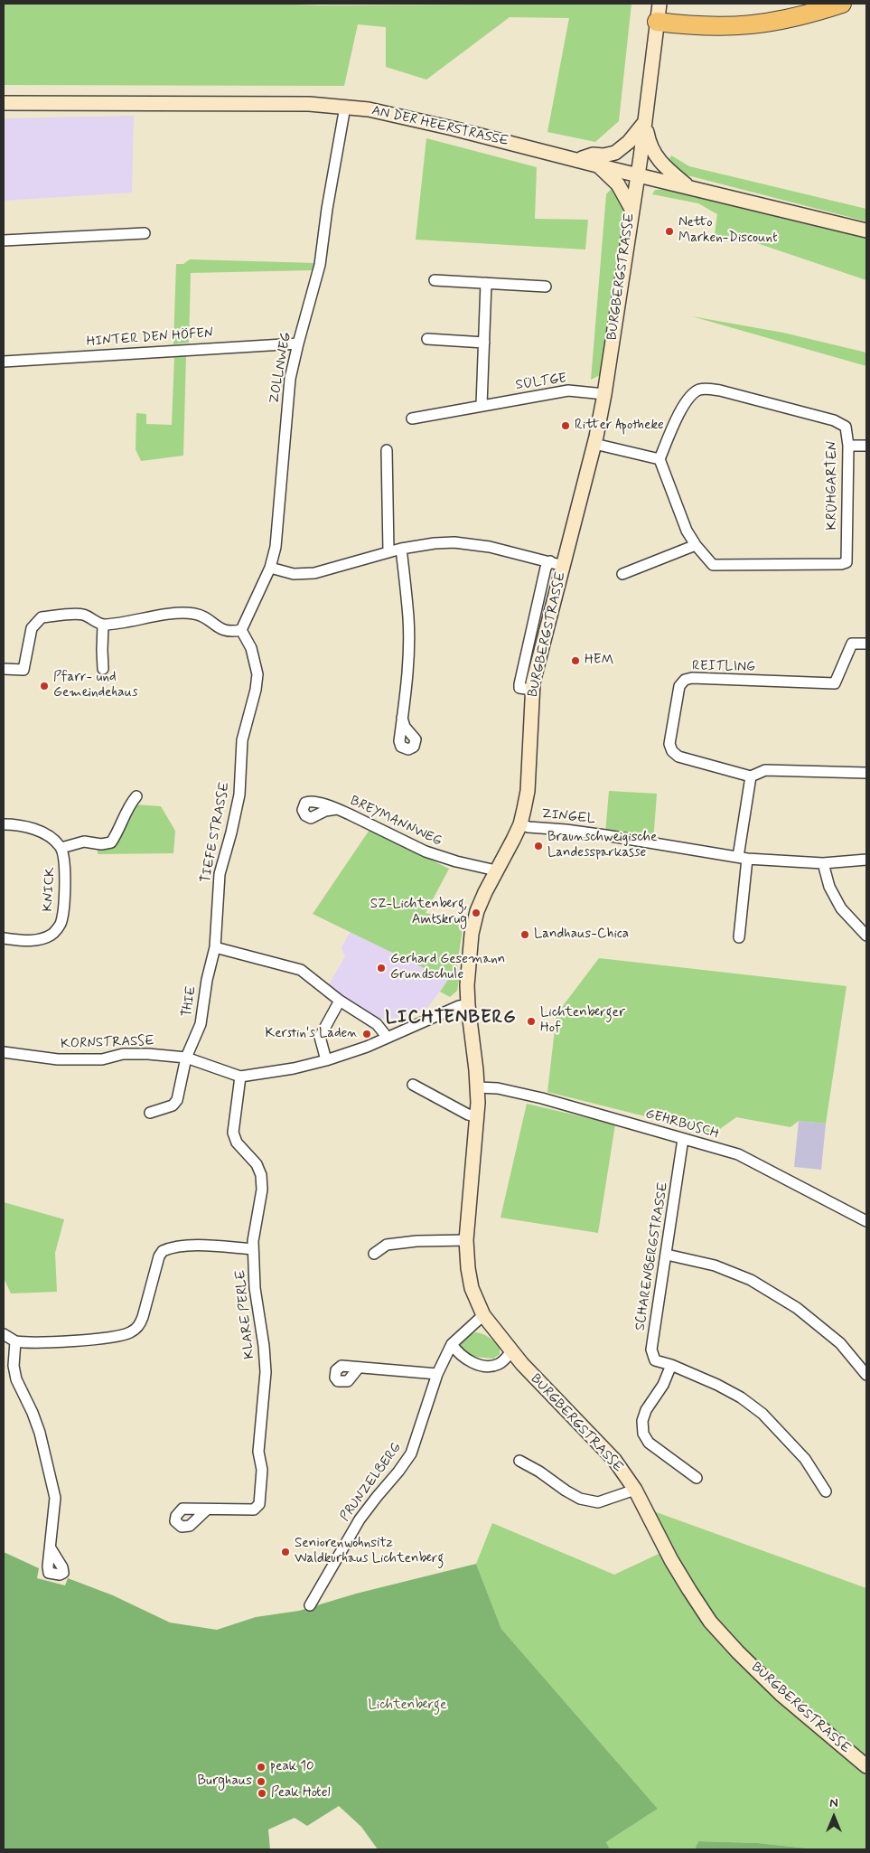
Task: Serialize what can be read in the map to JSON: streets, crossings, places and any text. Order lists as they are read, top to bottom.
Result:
{
  "streets": {
    "street": [
      "AN DER HEERSTRASSE",
      "BURGBERGSTRASSE",
      "HINTER DEN HÖFEN",
      "ZOLLNWEG",
      "SÜLTGE",
      "KRÜHGARTEN",
      "REITLING",
      "ZINGEL",
      "BREYMANNWEG",
      "TIEFE STRASSE",
      "KNICK",
      "THIE",
      "KORNSTRASSE",
      "GEHRBUSCH",
      "SCHARENBERGSTRASSE",
      "KLARE PERLE",
      "PRUNZELBERG"
    ]
  },
  "crossings": [
    ["AN DER HEERSTRASSE", "BURGBERGSTRASSE"],
    ["AN DER HEERSTRASSE", "ZOLLNWEG"],
    ["BURGBERGSTRASSE", "SÜLTGE"],
    ["BURGBERGSTRASSE", "ZINGEL"],
    ["BURGBERGSTRASSE", "BREYMANNWEG"],
    ["BURGBERGSTRASSE", "KORNSTRASSE"],
    ["BURGBERGSTRASSE", "GEHRBUSCH"],
    ["BURGBERGSTRASSE", "PRUNZELBERG"],
    ["HINTER DEN HÖFEN", "ZOLLNWEG"],
    ["ZOLLNWEG", "TIEFE STRASSE"],
    ["TIEFE STRASSE", "THIE"],
    ["THIE", "KORNSTRASSE"],
    ["KORNSTRASSE", "KLARE PERLE"],
    ["GEHRBUSCH", "SCHARENBERGSTRASSE"]
  ],
  "districts": ["LICHTENBERG"],
  "parks": ["Lichtenberge"],
  "places": [
    "Netto Marken-Discount",
    "Ritter Apotheke",
    "HEM",
    "Pfarr- und Gemeindehaus",
    "Braunschweigische Landessparkasse",
    "SZ-Lichtenberg, Amtskrug",
    "Landhaus-Chica",
    "Gerhard Gesemann Grundschule",
    "Lichtenberger Hof",
    "Kerstin's Laden",
    "Seniorenwohnsitz Waldkurhaus Lichtenberg",
    "peak 10",
    "Burghaus",
    "Peak Hotel"
  ],
  "north": "top"
}
